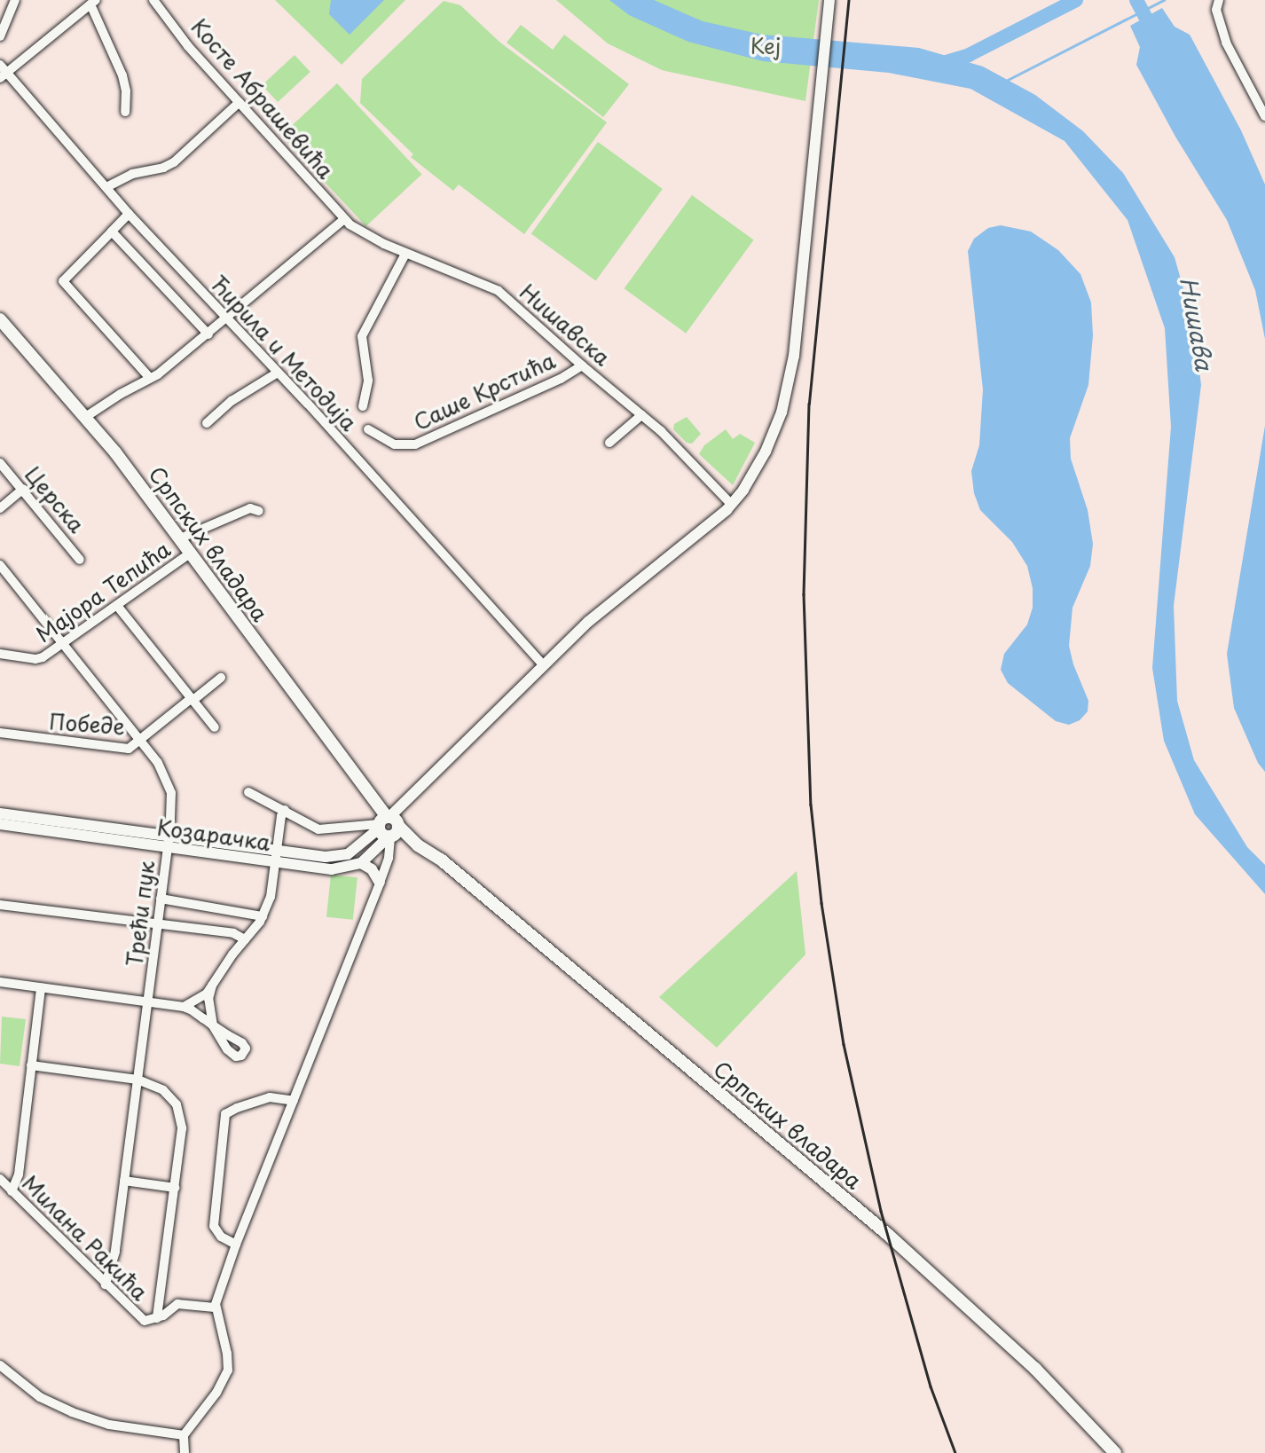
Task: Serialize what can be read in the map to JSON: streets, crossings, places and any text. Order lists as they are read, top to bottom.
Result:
{
  "streets": {
    "main road": ["Српских владара"],
    "street": [
      "Косте Абрашевића",
      "Нишавска",
      "Ћирила и Методија",
      "Саше Крстића",
      "Церска",
      "Мајора Тепића",
      "Победе",
      "Козарачка",
      "Трећи пук",
      "Милана Ракића"
    ]
  },
  "crossings": [
    ["Косте Абрашевића", "Нишавска"],
    ["Нишавска", "Саше Крстића"],
    ["Српских владара", "Мајора Тепића"],
    ["Српских владара", "Козарачка"],
    ["Мајора Тепића", "Трећи пук"],
    ["Победе", "Трећи пук"],
    ["Козарачка", "Трећи пук"],
    ["Трећи пук", "Милана Ракића"]
  ],
  "water": ["Нишава"],
  "parks": ["Кеј"]
}
